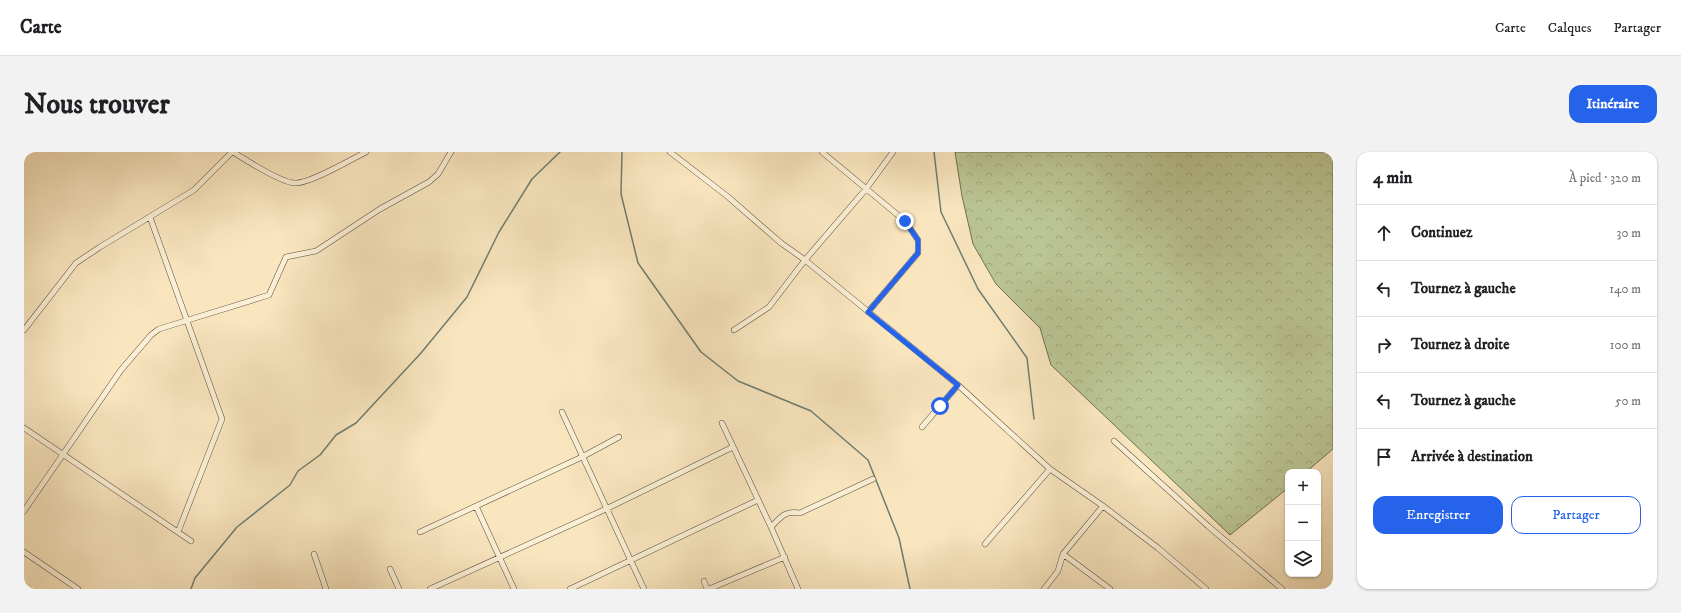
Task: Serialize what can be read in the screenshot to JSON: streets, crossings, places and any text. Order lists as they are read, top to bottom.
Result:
{
  "page": {
    "header": "Carte",
    "nav": ["Carte", "Calques", "Partager"],
    "buttons": [
      "Itinéraire",
      ["Enregistrer", "Partager"]
    ],
    "title": "Nous trouver",
    "heading": ["4 min", "À pied · 320 m"],
    "list": [
      ["Continuez", "30 m"],
      ["Tournez à gauche", "140 m"],
      ["Tournez à droite", "100 m"],
      ["Tournez à gauche", "50 m"],
      "Arrivée à destination"
    ],
    "map_buttons": ["+", "−"]
  }
}
